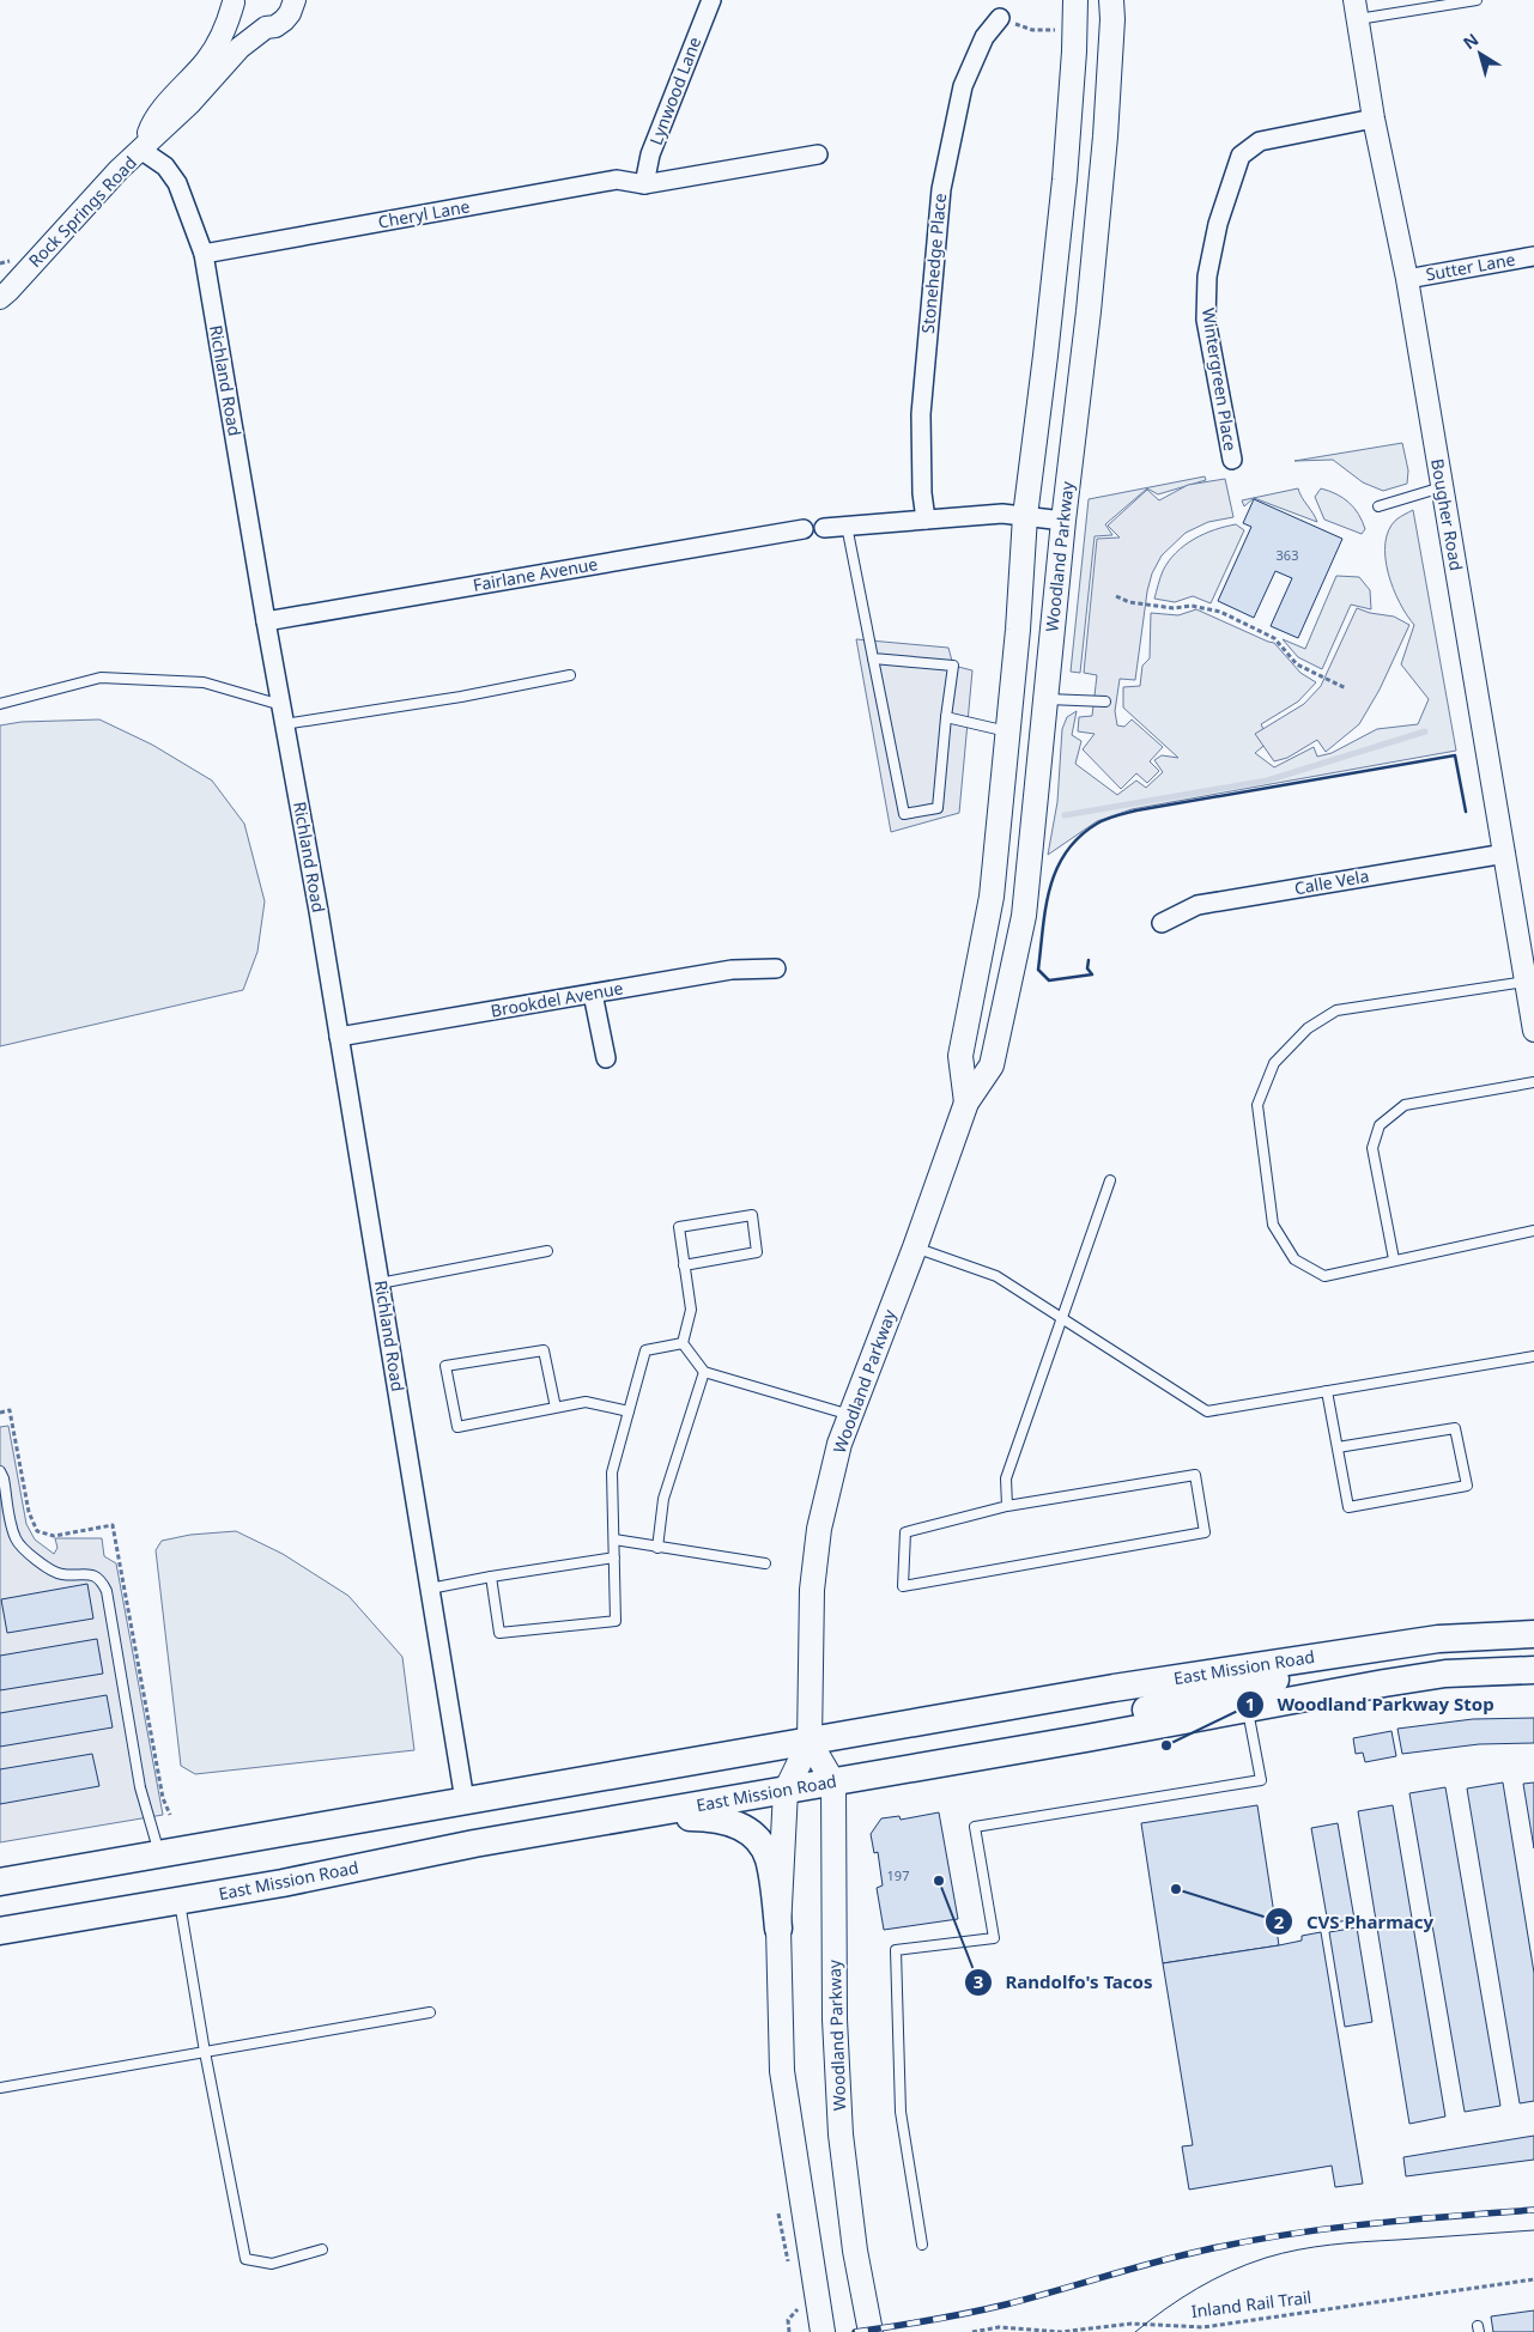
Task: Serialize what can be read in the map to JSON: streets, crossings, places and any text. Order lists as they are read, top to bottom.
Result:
{
  "streets": {
    "main road": ["Woodland Parkway", "East Mission Road"],
    "street": [
      "Lynwood Lane",
      "Rock Springs Road",
      "Cheryl Lane",
      "Stonehedge Place",
      "Sutter Lane",
      "Wintergreen Place",
      "Richland Road",
      "Bougher Road",
      "Fairlane Avenue",
      "Calle Vela",
      "Brookdel Avenue"
    ],
    "path": ["Inland Rail Trail"]
  },
  "crossings": [
    ["Lynwood Lane", "Cheryl Lane"],
    ["Rock Springs Road", "Richland Road"],
    ["Cheryl Lane", "Richland Road"],
    ["Sutter Lane", "Bougher Road"],
    ["Wintergreen Place", "Bougher Road"],
    ["Richland Road", "Fairlane Avenue"],
    ["Richland Road", "Brookdel Avenue"],
    ["Richland Road", "East Mission Road"],
    ["Bougher Road", "Calle Vela"],
    ["Woodland Parkway", "East Mission Road"]
  ],
  "places": ["Woodland Parkway Stop", "Randolfo's Tacos", "CVS Pharmacy"],
  "house_numbers": ["363", "197"],
  "north": "top left"
}
